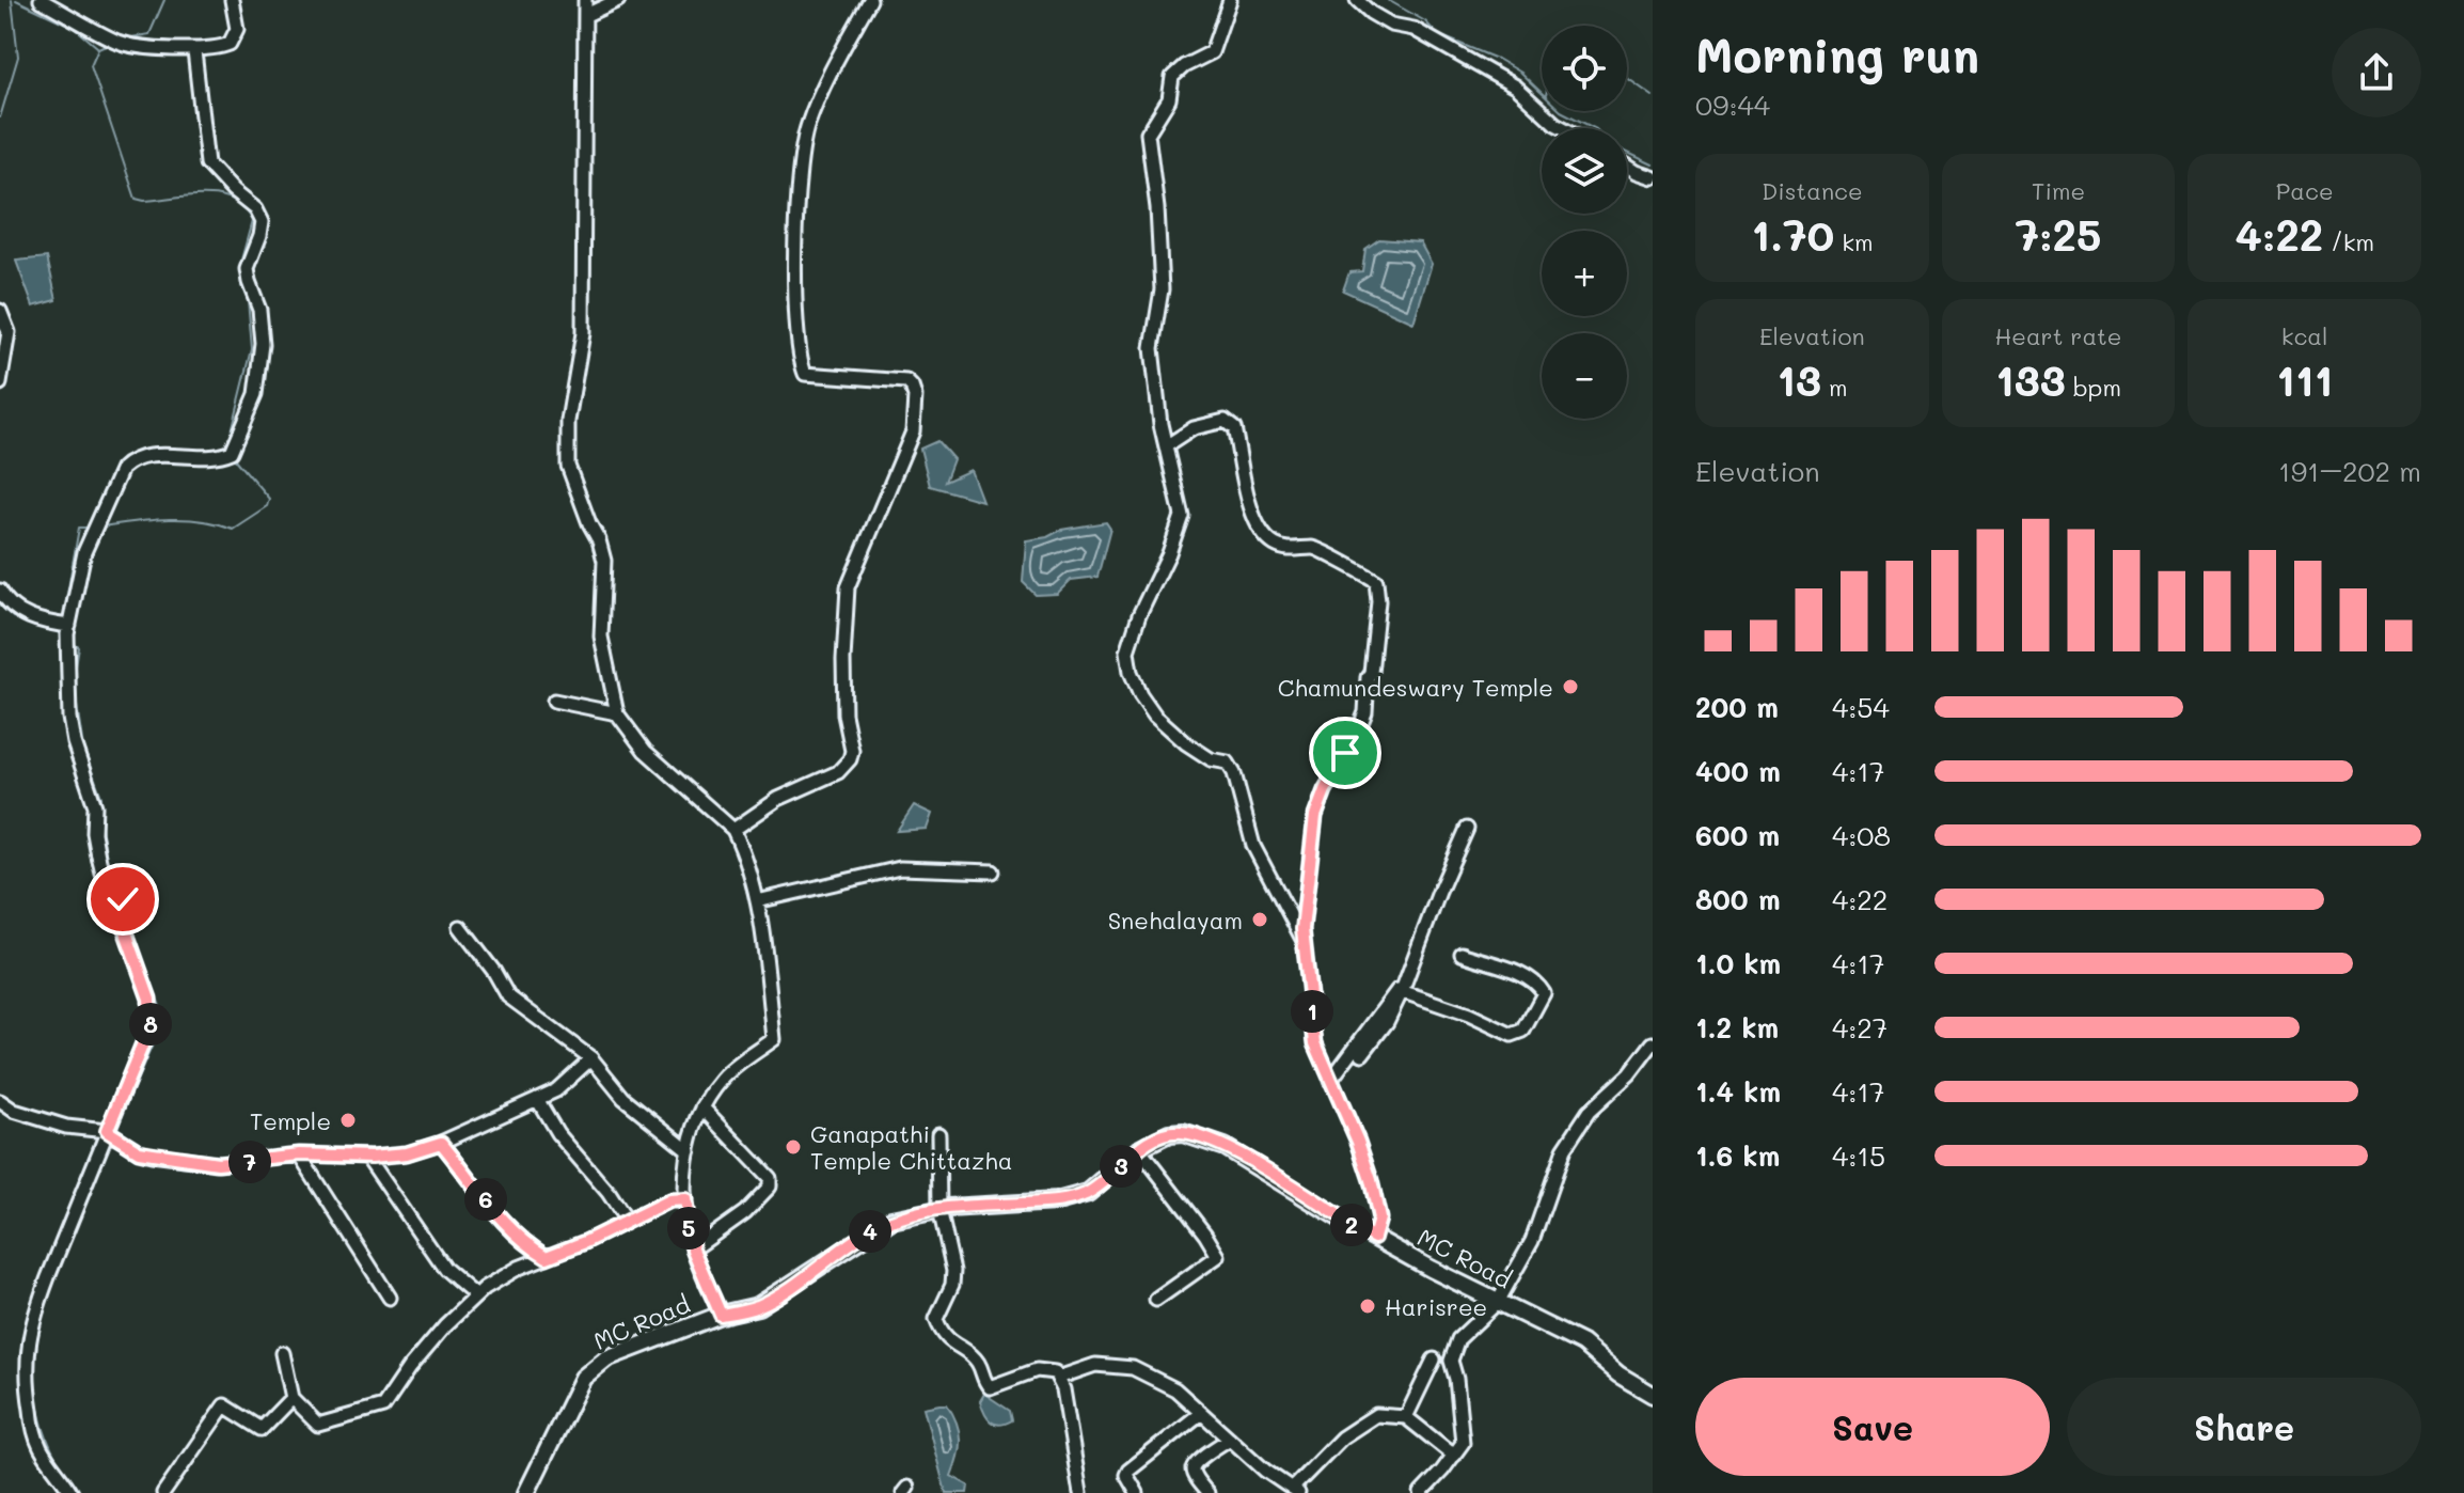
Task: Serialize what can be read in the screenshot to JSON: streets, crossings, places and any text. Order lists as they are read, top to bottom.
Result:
{
  "streets": {
    "main road": ["MC Road"]
  },
  "places": [
    "Chamundeswary Temple",
    "Snehalayam",
    "Temple",
    "Ganapathi Temple Chittazha",
    "Harisree"
  ],
  "page": {
    "heading": ["Morning run", "09:44"],
    "map_buttons": ["+", "−"],
    "stats": [
      ["Distance", "1.70 km"],
      ["Time", "7:25"],
      ["Pace", "4:22 /km"],
      ["Elevation", "13 m"],
      ["Heart rate", "133 bpm"],
      ["kcal", "111"]
    ],
    "chart": ["Elevation", "191–202 m"],
    "list": [
      {
        "name": "200 m",
        "note": "4:54"
      },
      {
        "name": "400 m",
        "note": "4:17"
      },
      {
        "name": "600 m",
        "note": "4:08"
      },
      {
        "name": "800 m",
        "note": "4:22"
      },
      {
        "name": "1.0 km",
        "note": "4:17"
      },
      {
        "name": "1.2 km",
        "note": "4:27"
      },
      {
        "name": "1.4 km",
        "note": "4:17"
      },
      {
        "name": "1.6 km",
        "note": "4:15"
      }
    ],
    "pins": [
      "1",
      "8",
      "7",
      "3",
      "6",
      "2",
      "5",
      "4"
    ],
    "buttons": ["Save", "Share"]
  }
}
